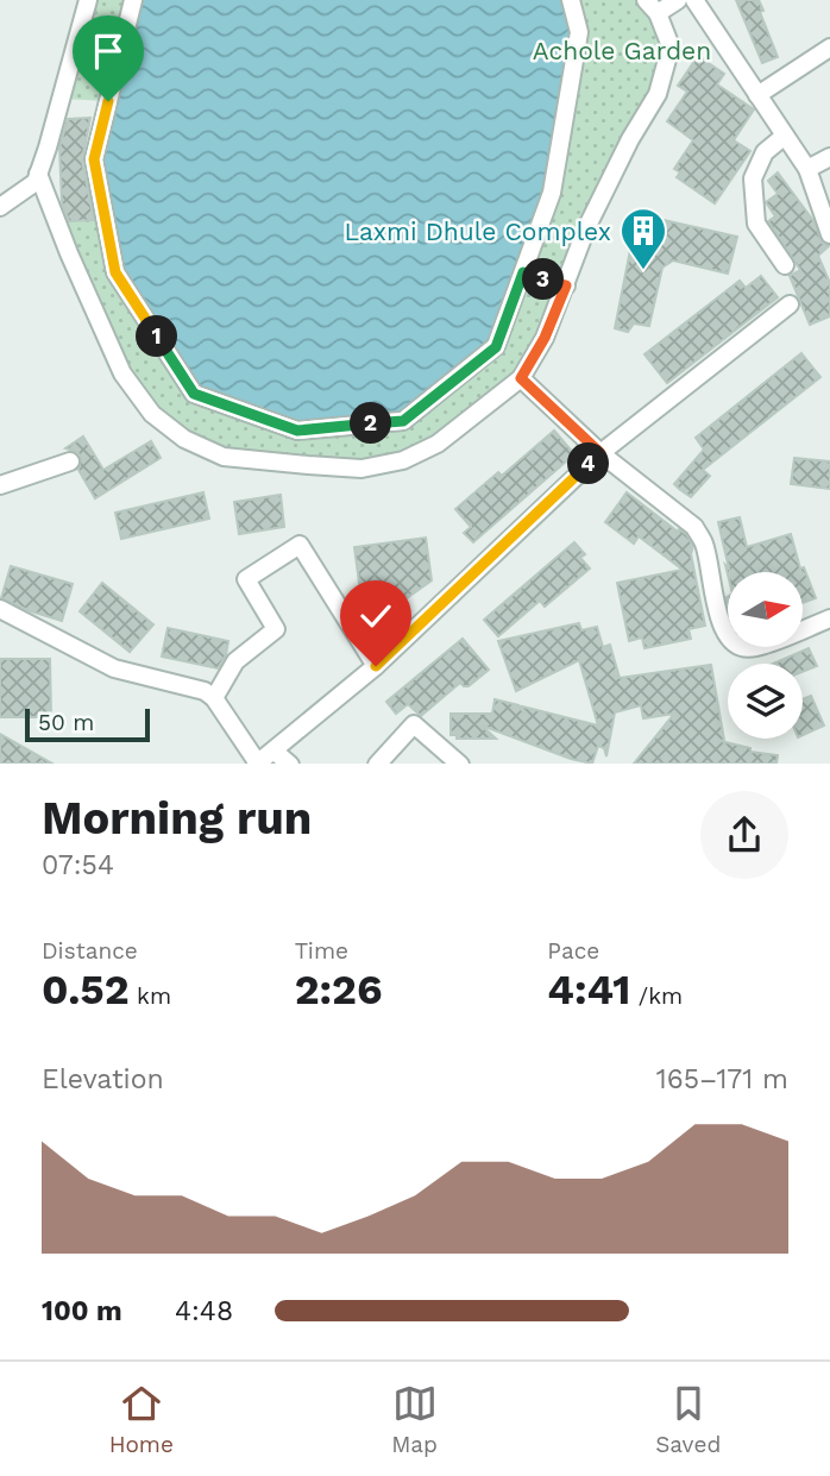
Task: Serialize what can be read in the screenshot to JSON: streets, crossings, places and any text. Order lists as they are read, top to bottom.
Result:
{
  "parks": ["Achole Garden"],
  "places": {
    "building": ["Laxmi Dhule Complex"]
  },
  "scale_bar": "50 m",
  "north": "right",
  "page": {
    "pins": [
      "3",
      "1",
      "2",
      "4"
    ],
    "scale": "50 m",
    "heading": ["Morning run", "07:54"],
    "stats": [
      ["Distance", "0.52 km"],
      ["Time", "2:26"],
      ["Pace", "4:41 /km"]
    ],
    "chart": ["Elevation", "165–171 m"],
    "list": [
      {
        "name": "100 m",
        "note": "4:48"
      }
    ],
    "tabs": ["Home", "Map", "Saved"]
  }
}
